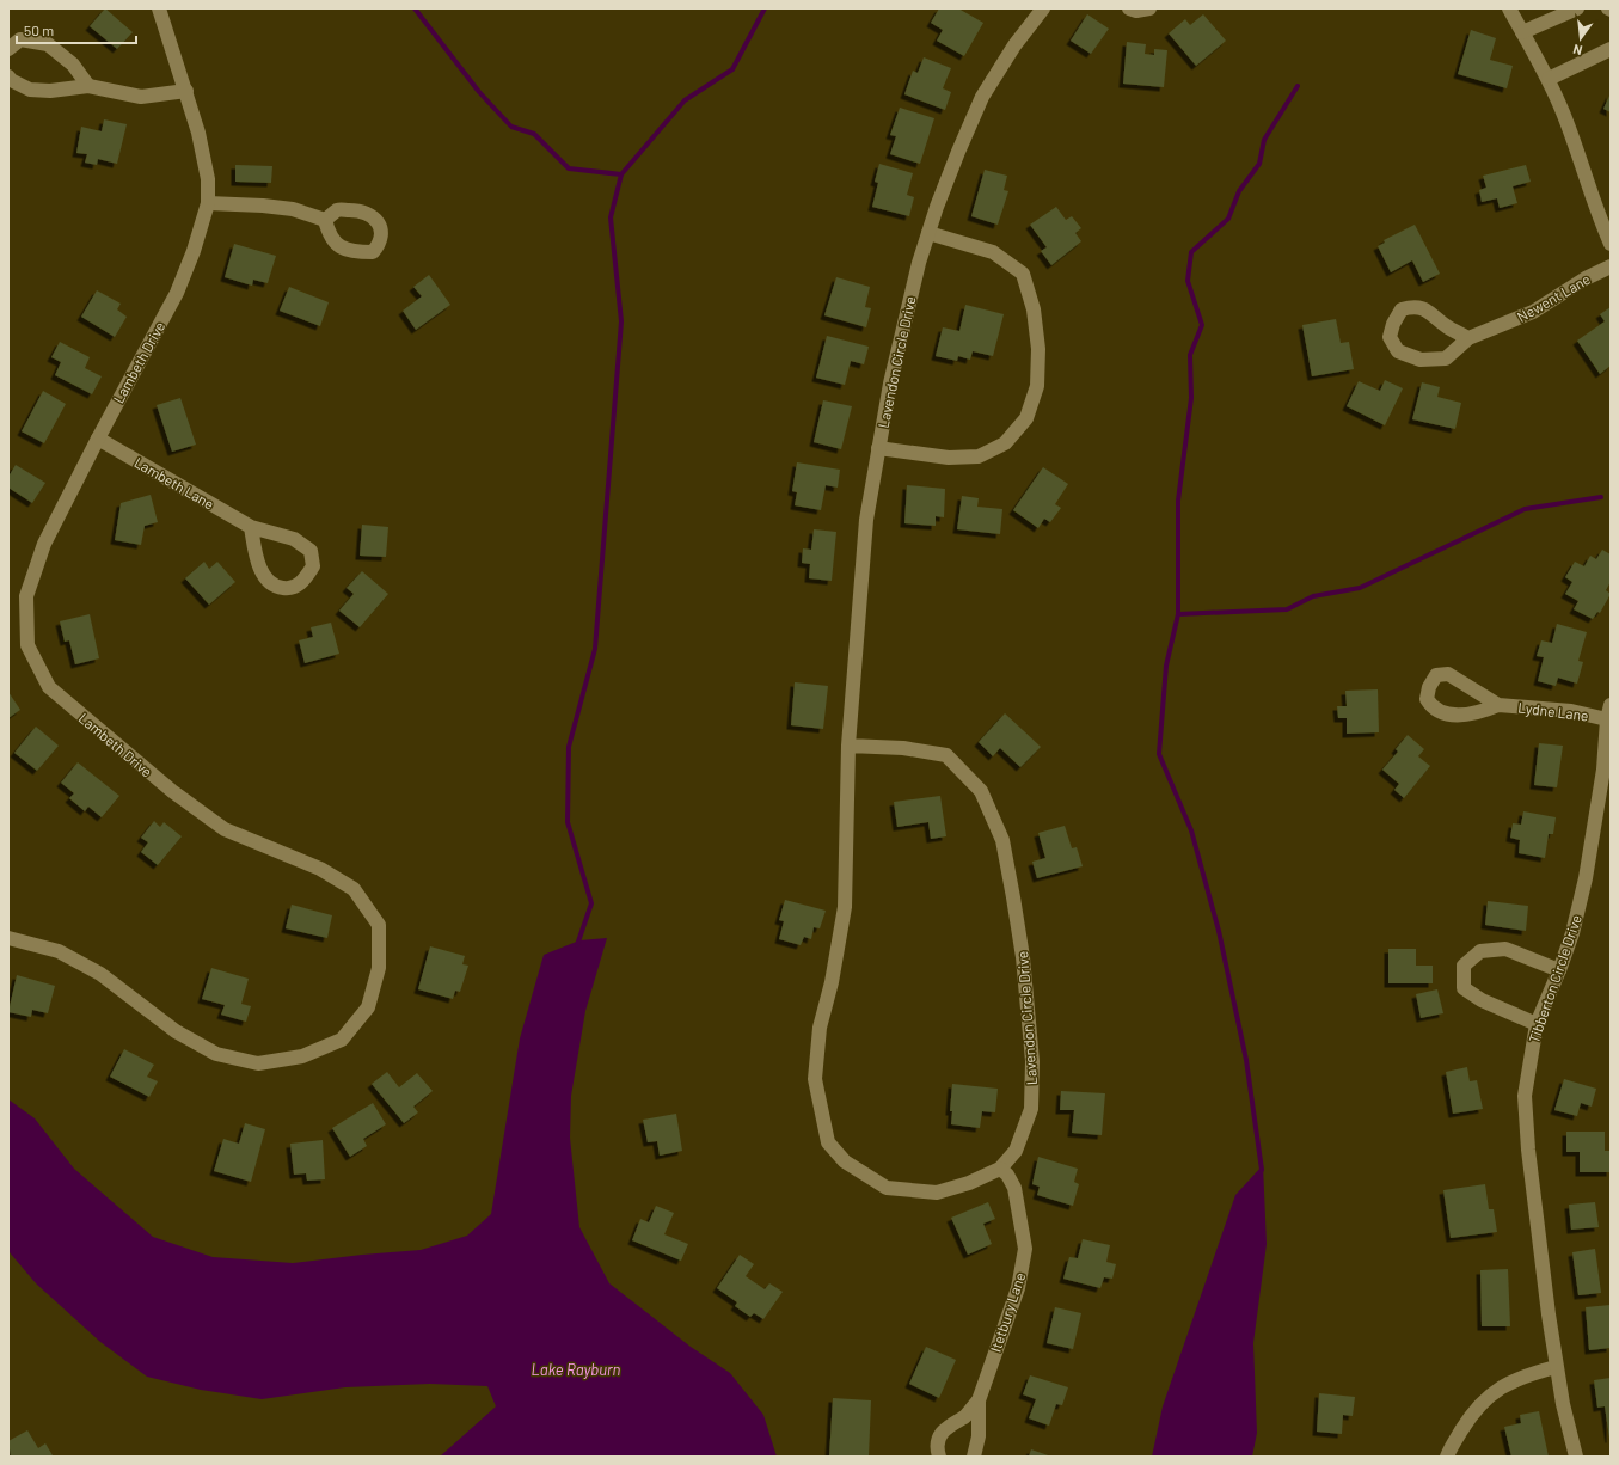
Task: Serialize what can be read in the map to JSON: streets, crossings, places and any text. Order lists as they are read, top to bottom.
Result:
{
  "streets": {
    "street": [
      "Newent Lane",
      "Lambeth Drive",
      "Lavendon Circle Drive",
      "Lambeth Lane",
      "Lydne Lane",
      "Tibberton Circle Drive",
      "Itetbury Lane"
    ]
  },
  "crossings": [
    ["Lambeth Drive", "Lambeth Lane"],
    ["Lavendon Circle Drive", "Itetbury Lane"],
    ["Lydne Lane", "Tibberton Circle Drive"]
  ],
  "water": ["Lake Rayburn"],
  "scale_bar": "50 m",
  "north": "bottom"
}
